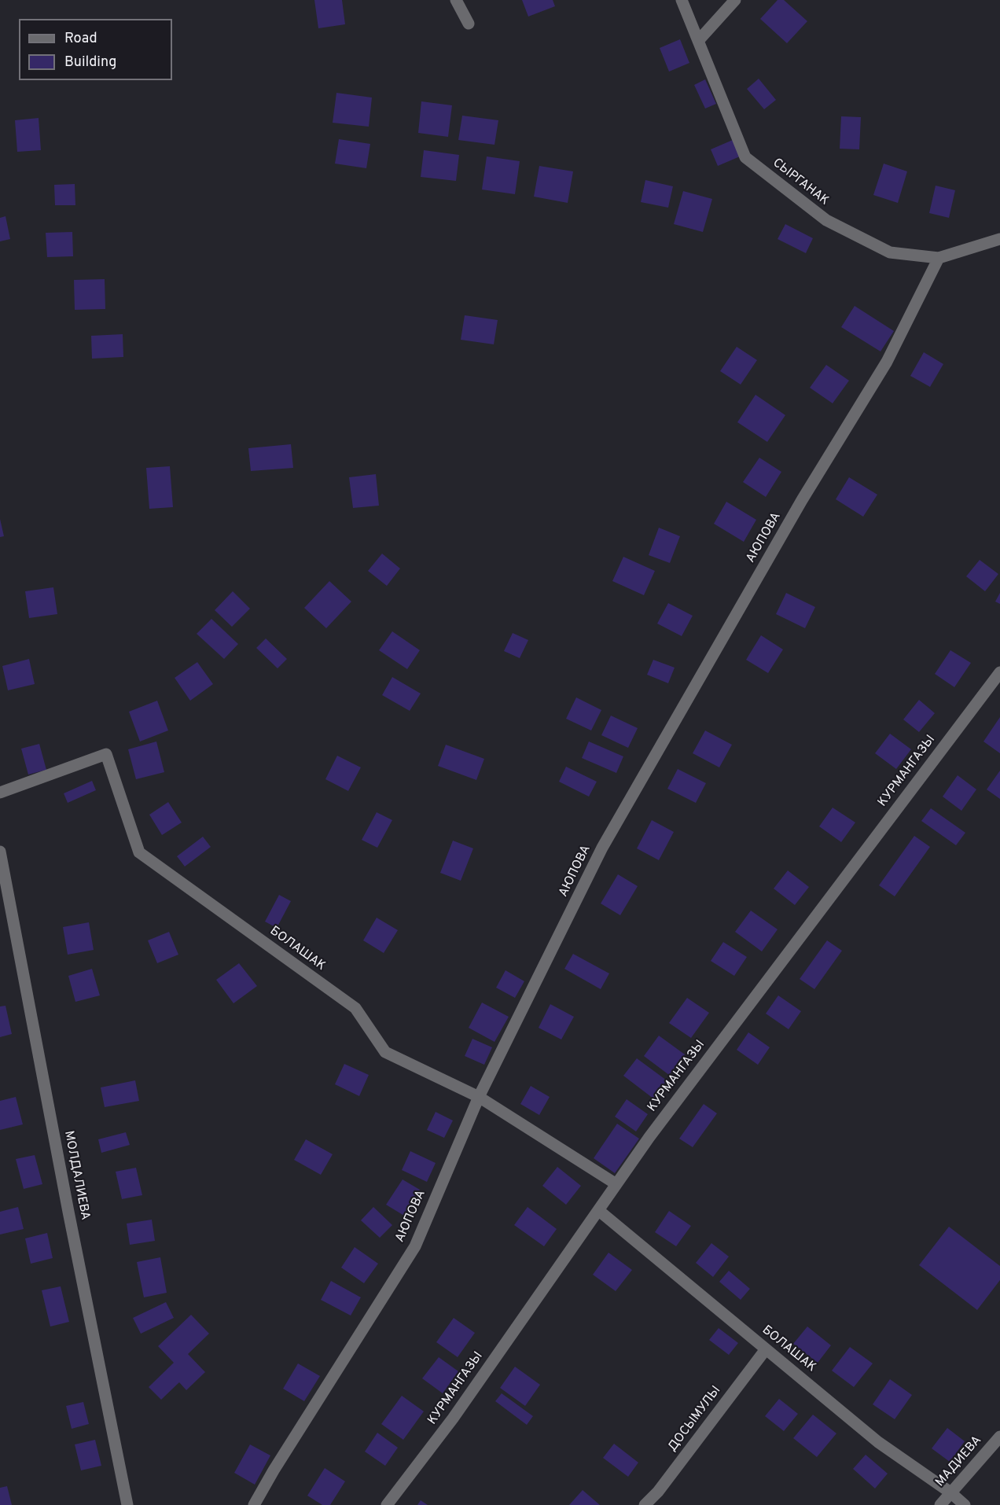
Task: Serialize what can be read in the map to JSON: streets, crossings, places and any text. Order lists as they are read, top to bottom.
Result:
{
  "streets": {
    "street": [
      "СЫРГАНАК",
      "АЮПОВА",
      "КУРМАНГАЗЫ",
      "БОЛАШАК",
      "МОЛДАЛИЕВА",
      "ДОСЫМУЛЫ",
      "МАДИЕВА"
    ]
  },
  "crossings": [
    ["СЫРГАНАК", "АЮПОВА"],
    ["АЮПОВА", "БОЛАШАК"],
    ["КУРМАНГАЗЫ", "БОЛАШАК"],
    ["БОЛАШАК", "ДОСЫМУЛЫ"],
    ["БОЛАШАК", "МАДИЕВА"]
  ],
  "legend": ["Road", "Building"]
}
